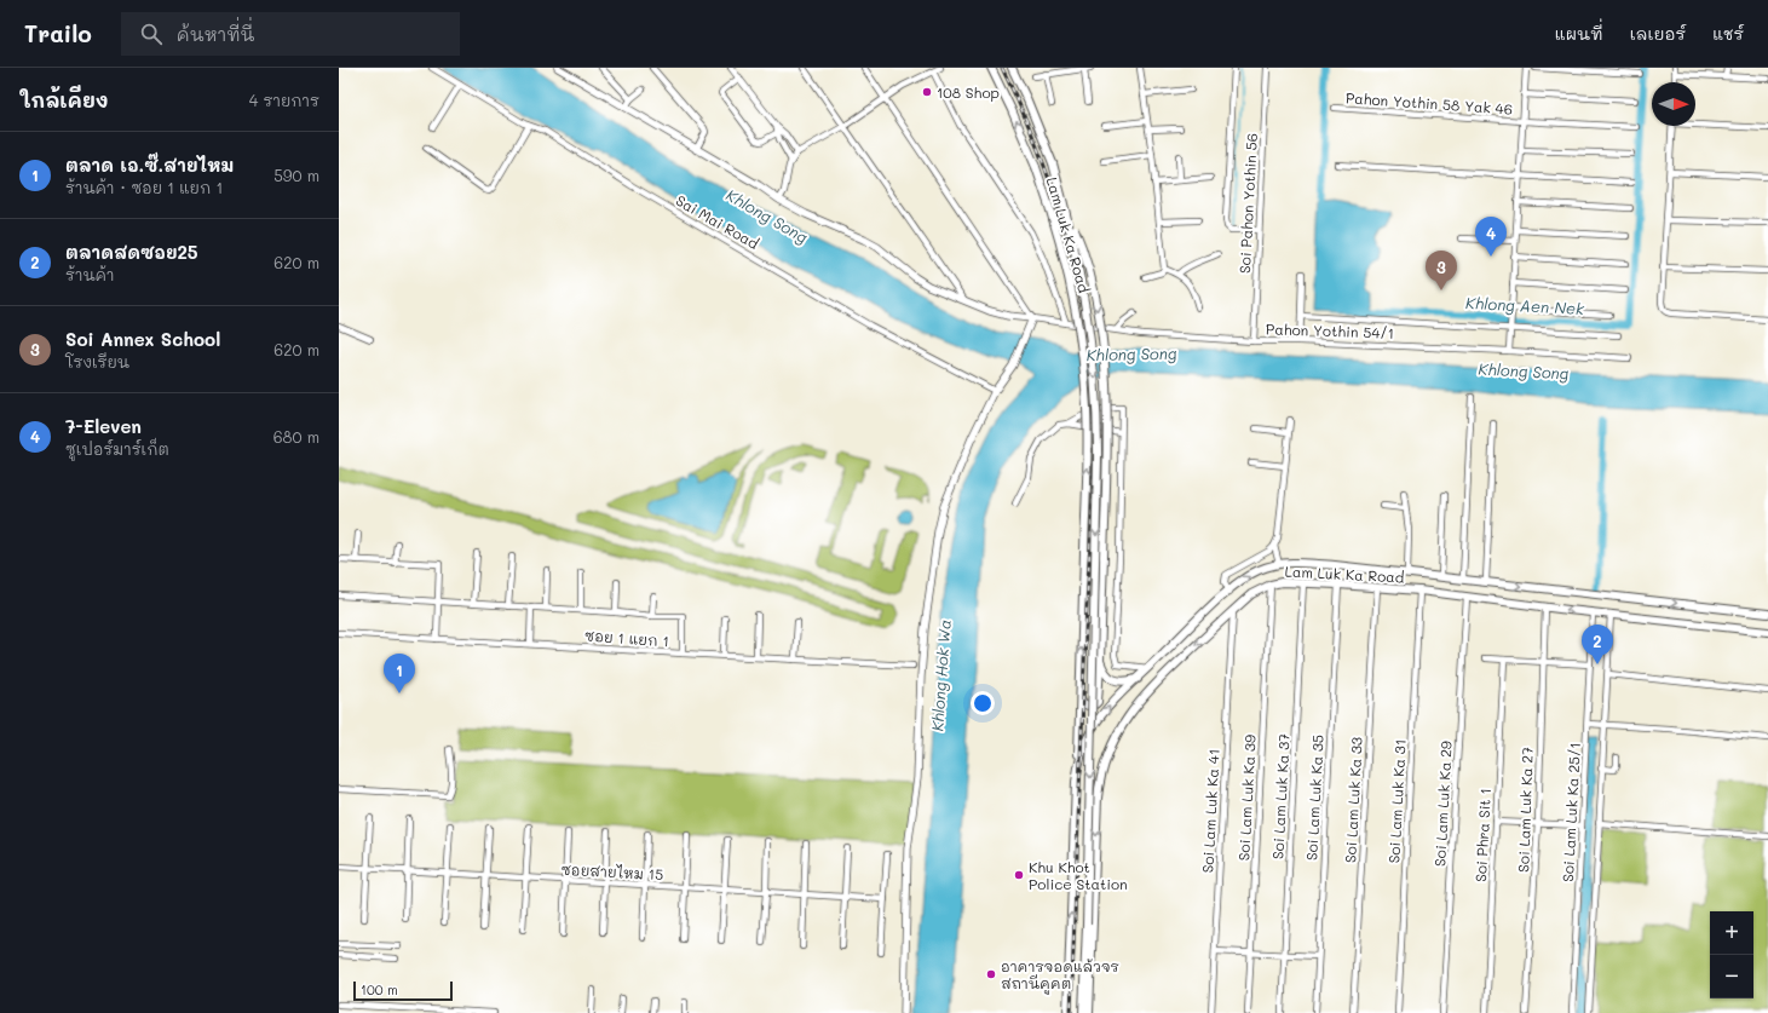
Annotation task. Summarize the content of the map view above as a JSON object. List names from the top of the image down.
{
  "streets": {
    "main road": ["Lam Luk Ka Road"],
    "street": [
      "Pahon Yothin 58 Yak 46",
      "Soi Pahon Yothin 56",
      "Sai Mai Road",
      "Pahon Yothin 54/1",
      "ซอย 1 แยก 1",
      "Soi Lam Luk Ka 37",
      "Soi Lam Luk Ka 39",
      "Soi Lam Luk Ka 35",
      "Soi Lam Luk Ka 33",
      "Soi Lam Luk Ka 31",
      "Soi Lam Luk Ka 29",
      "Soi Lam Luk Ka 27",
      "Soi Lam Luk Ka 41",
      "Soi Lam Luk Ka 25/1",
      "Soi Phra Sit 1",
      "ซอยสายไหม 15"
    ]
  },
  "crossings": [
    ["Soi Pahon Yothin 56", "Pahon Yothin 54/1"],
    ["Lam Luk Ka Road", "Soi Lam Luk Ka 37"],
    ["Lam Luk Ka Road", "Soi Lam Luk Ka 39"],
    ["Lam Luk Ka Road", "Soi Lam Luk Ka 35"],
    ["Lam Luk Ka Road", "Soi Lam Luk Ka 33"],
    ["Lam Luk Ka Road", "Soi Lam Luk Ka 31"],
    ["Lam Luk Ka Road", "Soi Lam Luk Ka 29"],
    ["Lam Luk Ka Road", "Soi Lam Luk Ka 27"],
    ["Lam Luk Ka Road", "Soi Lam Luk Ka 41"],
    ["Lam Luk Ka Road", "Soi Lam Luk Ka 25/1"]
  ],
  "water": ["Khlong Song", "Khlong Aen Nek", "Khlong Hok Wa"],
  "places": ["108 Shop", "Khu Khot Police Station", "อาคารจอดแล้วจร สถานีคูคต"],
  "scale_bar": "100 m",
  "north": "right",
  "page": {
    "header": "Trailo",
    "search": "ค้นหาที่นี่",
    "nav": ["แผนที่", "เลเยอร์", "แชร์"],
    "heading": ["ใกล้เคียง", "4 รายการ"],
    "list": [
      {
        "mark": "1",
        "name": "ตลาด เอ.ซ๊.สายไหม",
        "note": "ร้านค้า · ซอย 1 แยก 1",
        "value": "590 m"
      },
      {
        "mark": "2",
        "name": "ตลาดสดซอย25",
        "note": "ร้านค้า",
        "value": "620 m"
      },
      {
        "mark": "3",
        "name": "Soi Annex School",
        "note": "โรงเรียน",
        "value": "620 m"
      },
      {
        "mark": "4",
        "name": "7-Eleven",
        "note": "ซูเปอร์มาร์เก็ต",
        "value": "680 m"
      }
    ],
    "pins": [
      "4",
      "3",
      "2",
      "1"
    ],
    "map_buttons": ["+", "−"],
    "scale": "100 m"
  }
}
